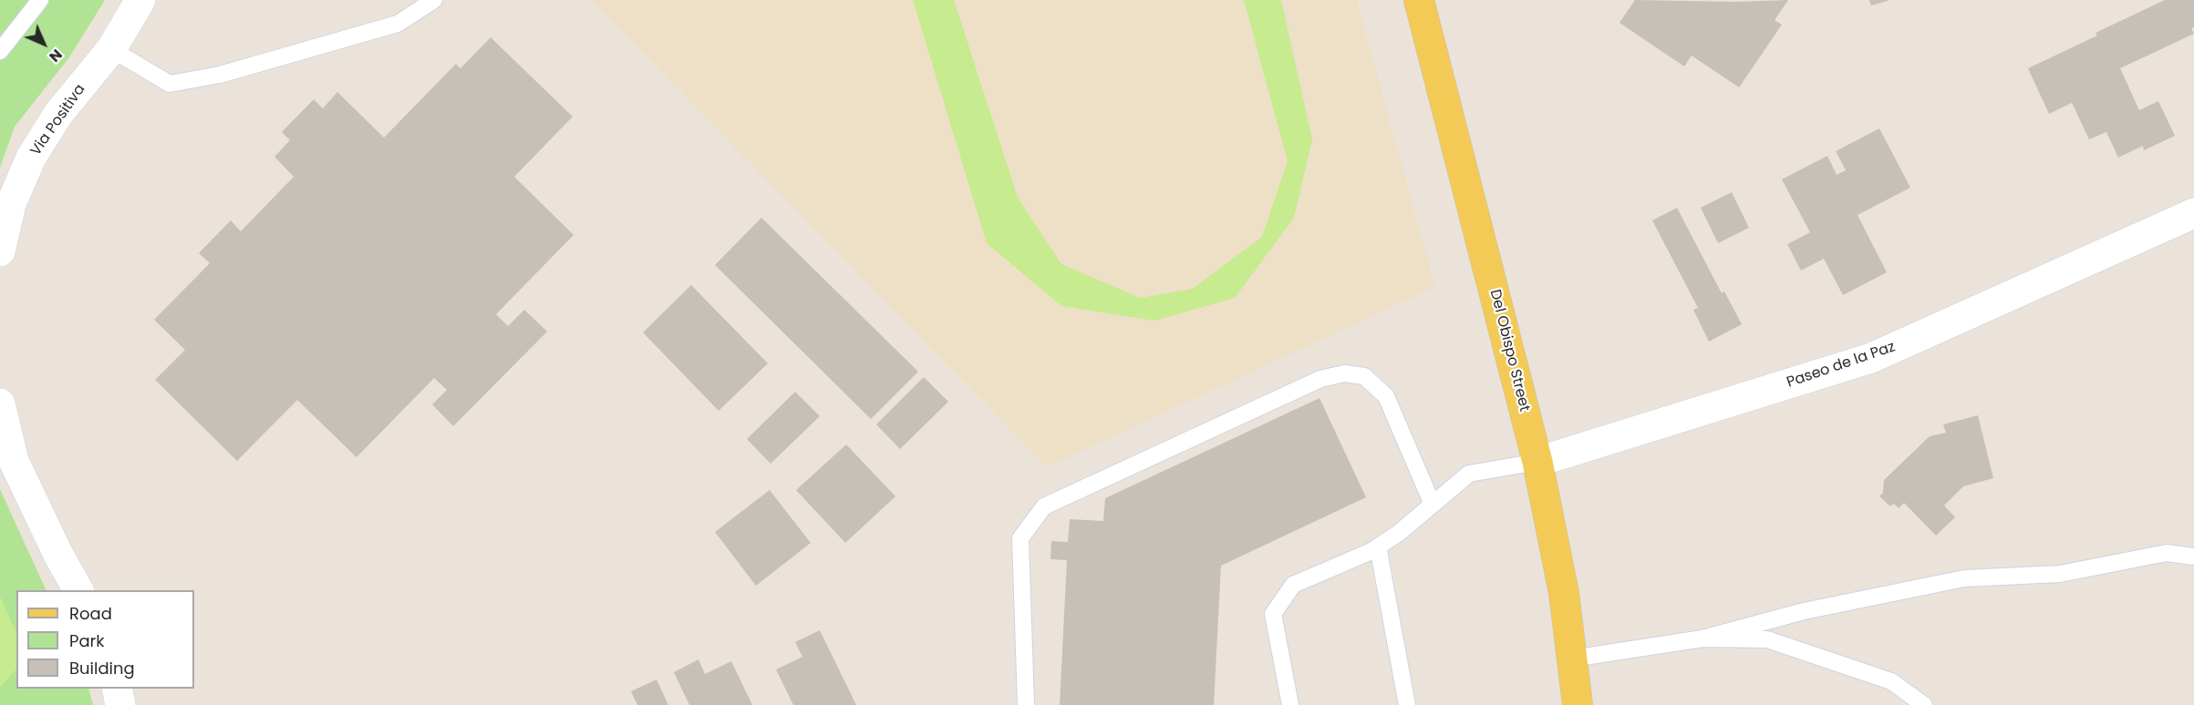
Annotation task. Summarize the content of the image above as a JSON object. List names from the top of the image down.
{
  "streets": {
    "main road": ["Del Obispo Street"],
    "street": ["Via Positiva", "Paseo de la Paz"]
  },
  "crossings": [
    ["Del Obispo Street", "Paseo de la Paz"]
  ],
  "legend": ["Road", "Park", "Building"],
  "north": "bottom right"
}
